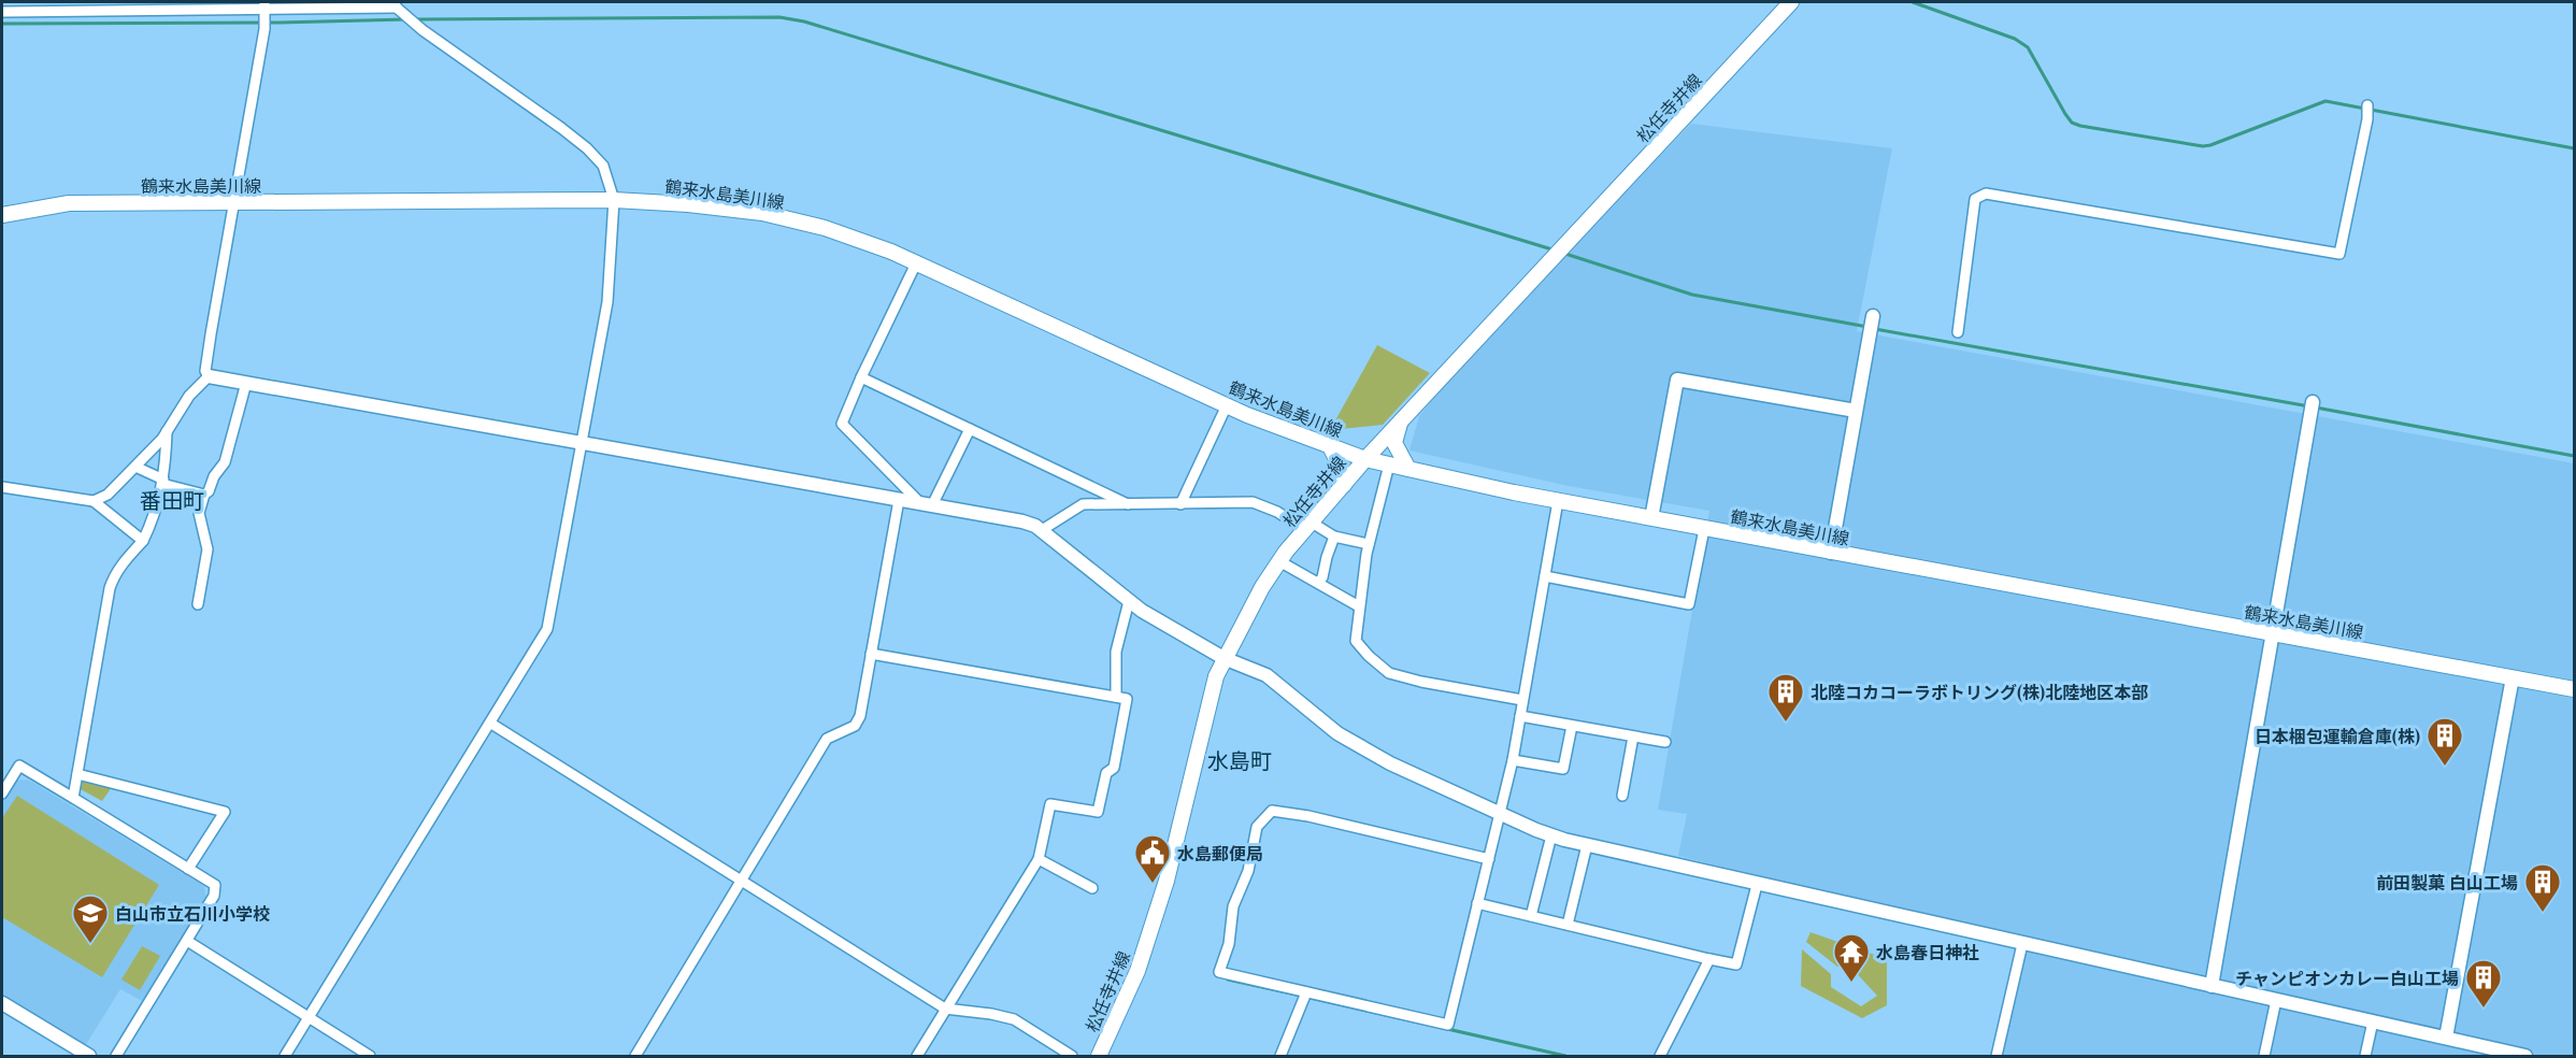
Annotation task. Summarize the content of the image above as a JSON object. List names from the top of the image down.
{
  "streets": {
    "main road": ["松任寺井線", "鶴来水島美川線"]
  },
  "crossings": [
    ["松任寺井線", "鶴来水島美川線"]
  ],
  "districts": ["番田町", "水島町"],
  "places": {
    "building": [
      "北陸コカコーラボトリング(株)北陸地区本部",
      "日本梱包運輸倉庫(株)",
      "前田製菓 白山工場",
      "チャンピオンカレー白山工場"
    ],
    "public building": ["水島郵便局"],
    "school or university": ["白山市立石川小学校"],
    "temple": ["水島春日神社"]
  }
}
